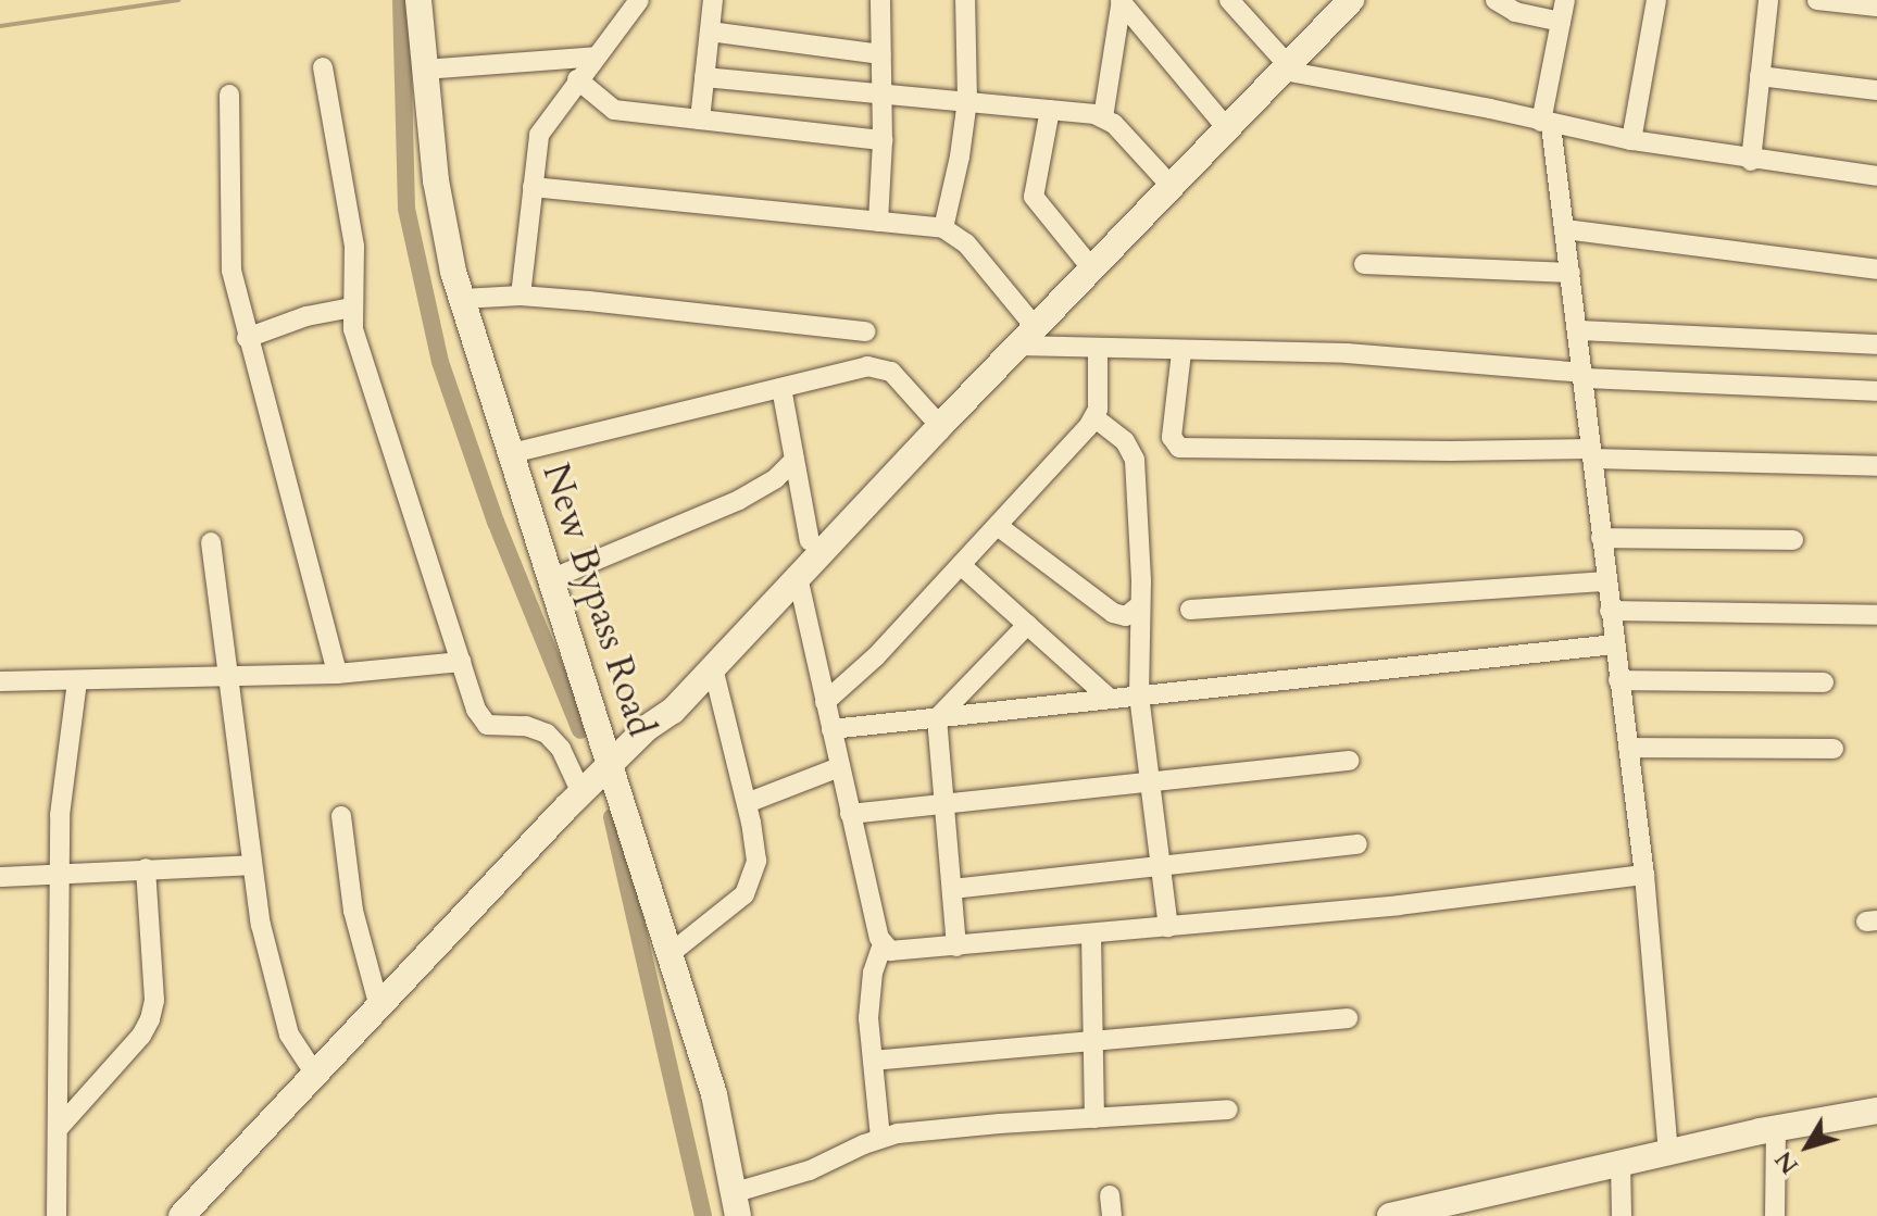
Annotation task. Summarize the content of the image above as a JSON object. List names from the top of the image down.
{
  "streets": {
    "street": ["New Bypass Road"]
  },
  "north": "bottom left"
}
